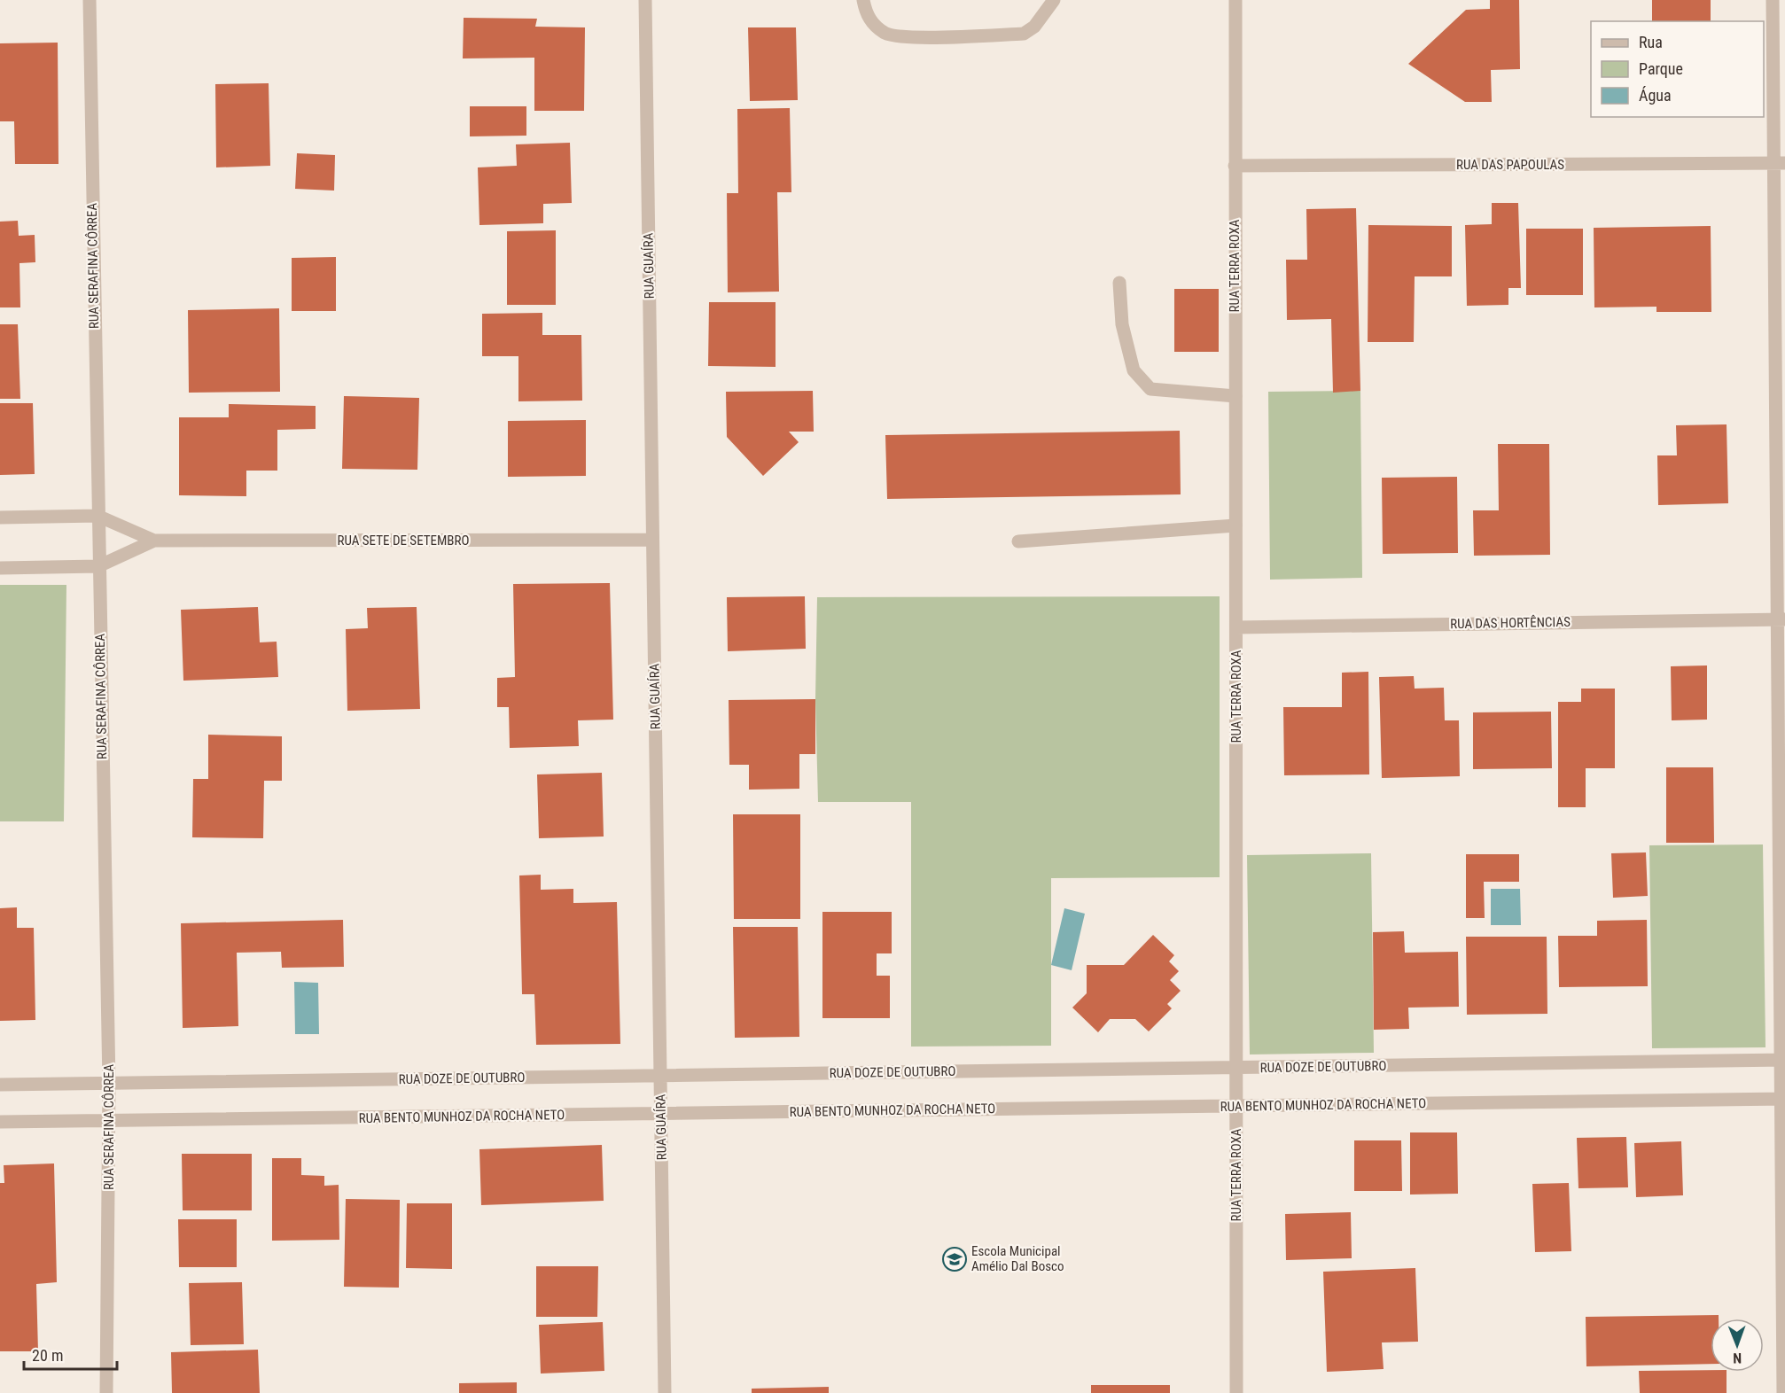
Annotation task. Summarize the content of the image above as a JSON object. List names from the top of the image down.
{
  "streets": {
    "street": [
      "RUA DAS PAPOULAS",
      "RUA SERAFINA CÔRREA",
      "RUA GUAÍRA",
      "RUA TERRA ROXA",
      "RUA SETE DE SETEMBRO",
      "RUA DAS HORTÊNCIAS",
      "RUA DOZE DE OUTUBRO",
      "RUA BENTO MUNHOZ DA ROCHA NETO"
    ]
  },
  "crossings": [
    ["RUA DAS PAPOULAS", "RUA TERRA ROXA"],
    ["RUA SERAFINA CÔRREA", "RUA SETE DE SETEMBRO"],
    ["RUA SERAFINA CÔRREA", "RUA DOZE DE OUTUBRO"],
    ["RUA SERAFINA CÔRREA", "RUA BENTO MUNHOZ DA ROCHA NETO"],
    ["RUA GUAÍRA", "RUA SETE DE SETEMBRO"],
    ["RUA GUAÍRA", "RUA DOZE DE OUTUBRO"],
    ["RUA GUAÍRA", "RUA BENTO MUNHOZ DA ROCHA NETO"],
    ["RUA TERRA ROXA", "RUA DAS HORTÊNCIAS"],
    ["RUA TERRA ROXA", "RUA DOZE DE OUTUBRO"],
    ["RUA TERRA ROXA", "RUA BENTO MUNHOZ DA ROCHA NETO"]
  ],
  "places": {
    "school or university": ["Escola Municipal Amélio Dal Bosco"]
  },
  "legend": ["Rua", "Parque", "Água"],
  "scale_bar": "20 m",
  "north": "bottom"
}
